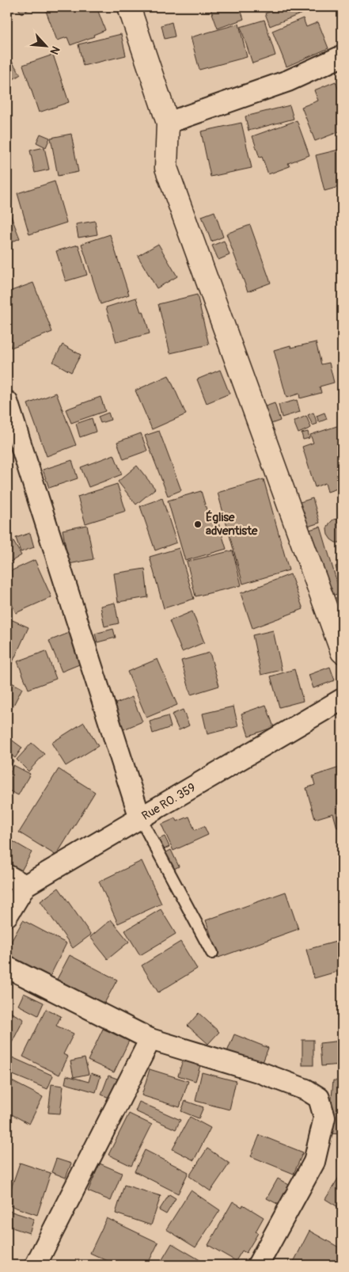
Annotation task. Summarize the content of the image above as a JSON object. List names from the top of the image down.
{
  "streets": {
    "street": ["Rue RO. 359"]
  },
  "places": ["Église adventiste"],
  "north": "bottom right"
}
